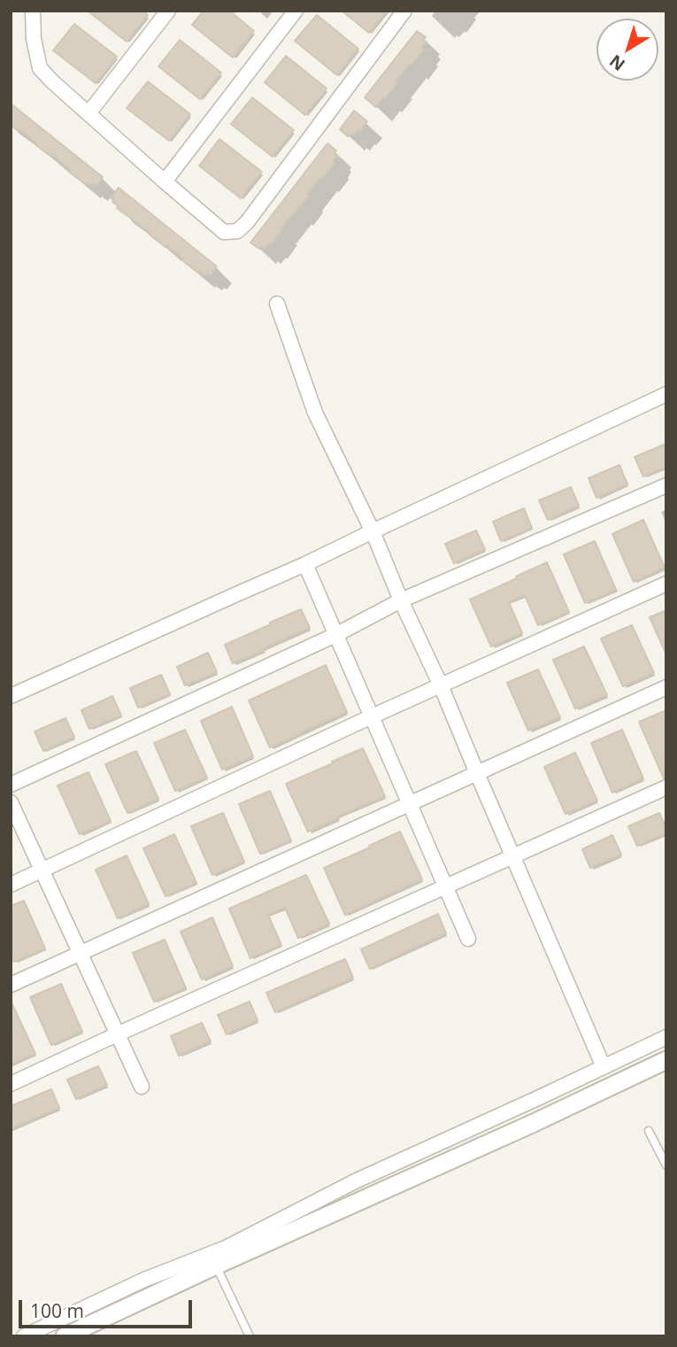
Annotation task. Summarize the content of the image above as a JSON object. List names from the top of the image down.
{
  "scale_bar": "100 m",
  "north": "bottom left"
}
